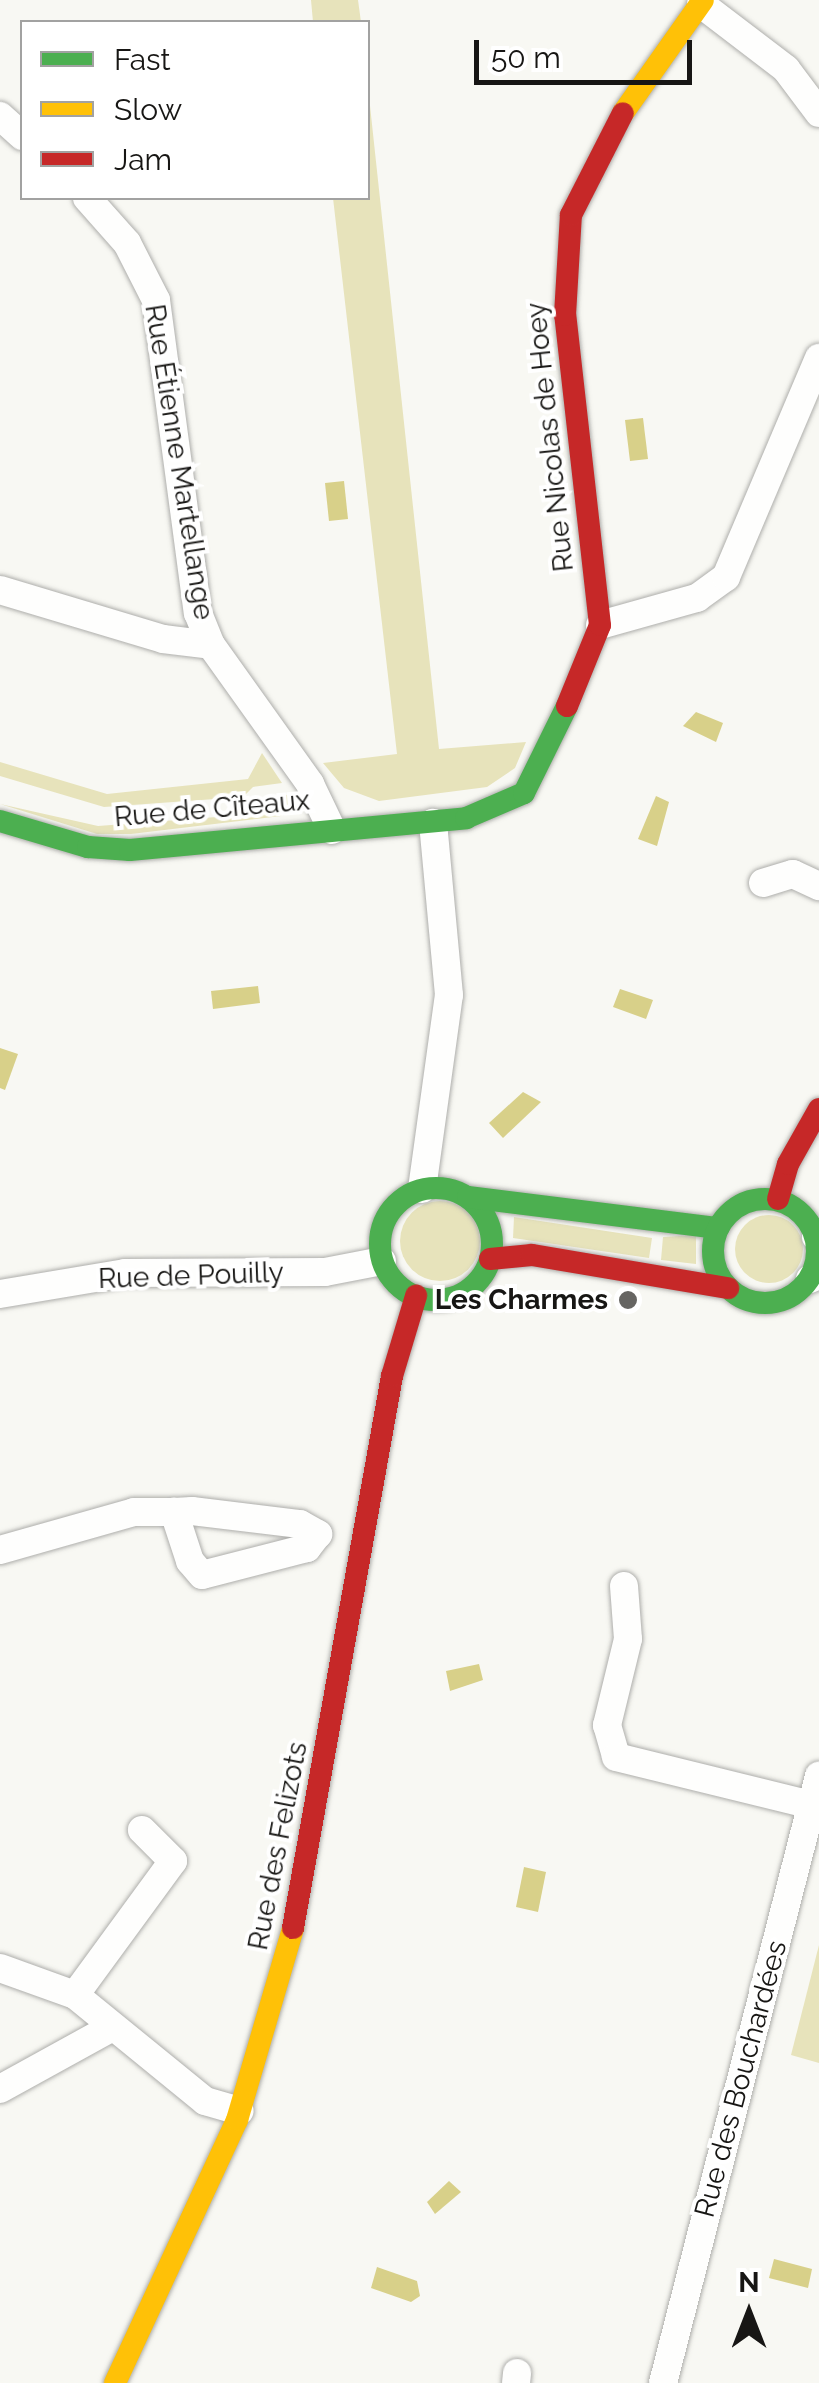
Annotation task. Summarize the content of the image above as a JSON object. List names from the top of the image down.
{
  "streets": {
    "street": [
      "Rue Nicolas de Hoey",
      "Rue Étienne Martellange",
      "Rue de Cîteaux",
      "Rue de Pouilly",
      "Rue des Felizots",
      "Rue des Bouchardées"
    ]
  },
  "crossings": [
    ["Rue Nicolas de Hoey", "Rue de Cîteaux"],
    ["Rue Étienne Martellange", "Rue de Cîteaux"],
    ["Rue de Pouilly", "Rue des Felizots"]
  ],
  "places": ["Les Charmes"],
  "legend": ["Fast", "Slow", "Jam"],
  "scale_bar": "50 m",
  "north": "top"
}
